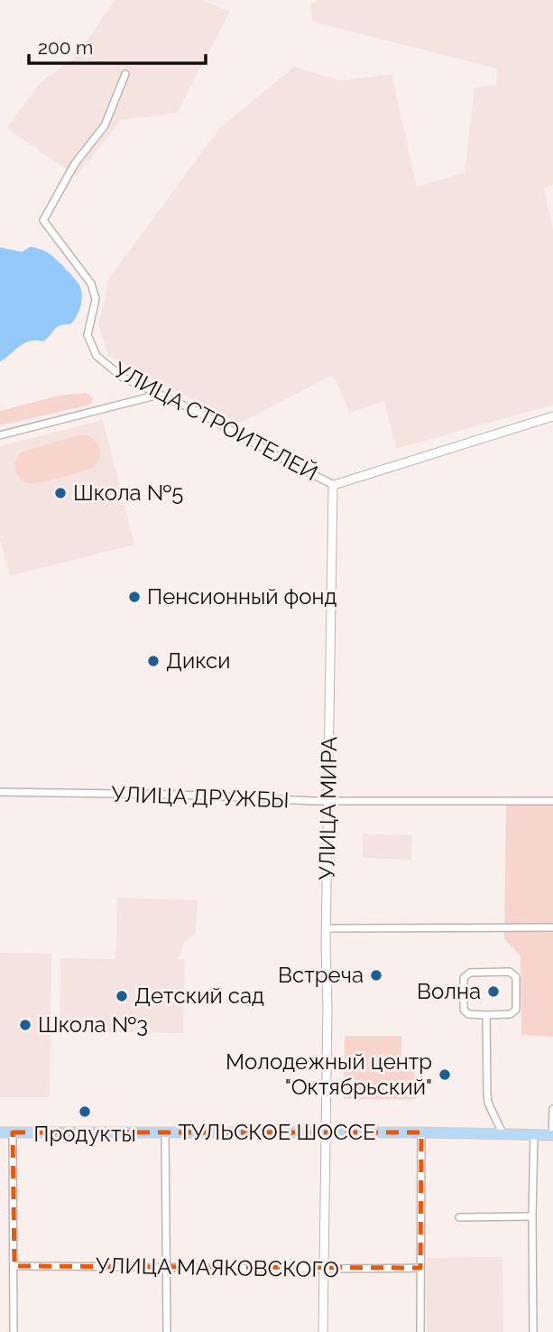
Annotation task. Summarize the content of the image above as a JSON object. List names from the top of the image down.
{
  "streets": {
    "main road": ["ТУЛЬСКОЕ ШОССЕ"],
    "street": [
      "УЛИЦА СТРОИТЕЛЕЙ",
      "УЛИЦА ДРУЖБЫ",
      "УЛИЦА МИРА",
      "УЛИЦА МАЯКОВСКОГО"
    ]
  },
  "crossings": [
    ["УЛИЦА СТРОИТЕЛЕЙ", "УЛИЦА МИРА"],
    ["УЛИЦА ДРУЖБЫ", "УЛИЦА МИРА"],
    ["УЛИЦА МИРА", "ТУЛЬСКОЕ ШОССЕ"],
    ["УЛИЦА МИРА", "УЛИЦА МАЯКОВСКОГО"]
  ],
  "places": [
    "Школа №5",
    "Пенсионный фонд",
    "Дикси",
    "Встреча",
    "Волна",
    "Детский сад",
    "Школа №3",
    "Молодежный центр \"Октябрьский\"",
    "Продукты"
  ],
  "scale_bar": "200 m"
}
